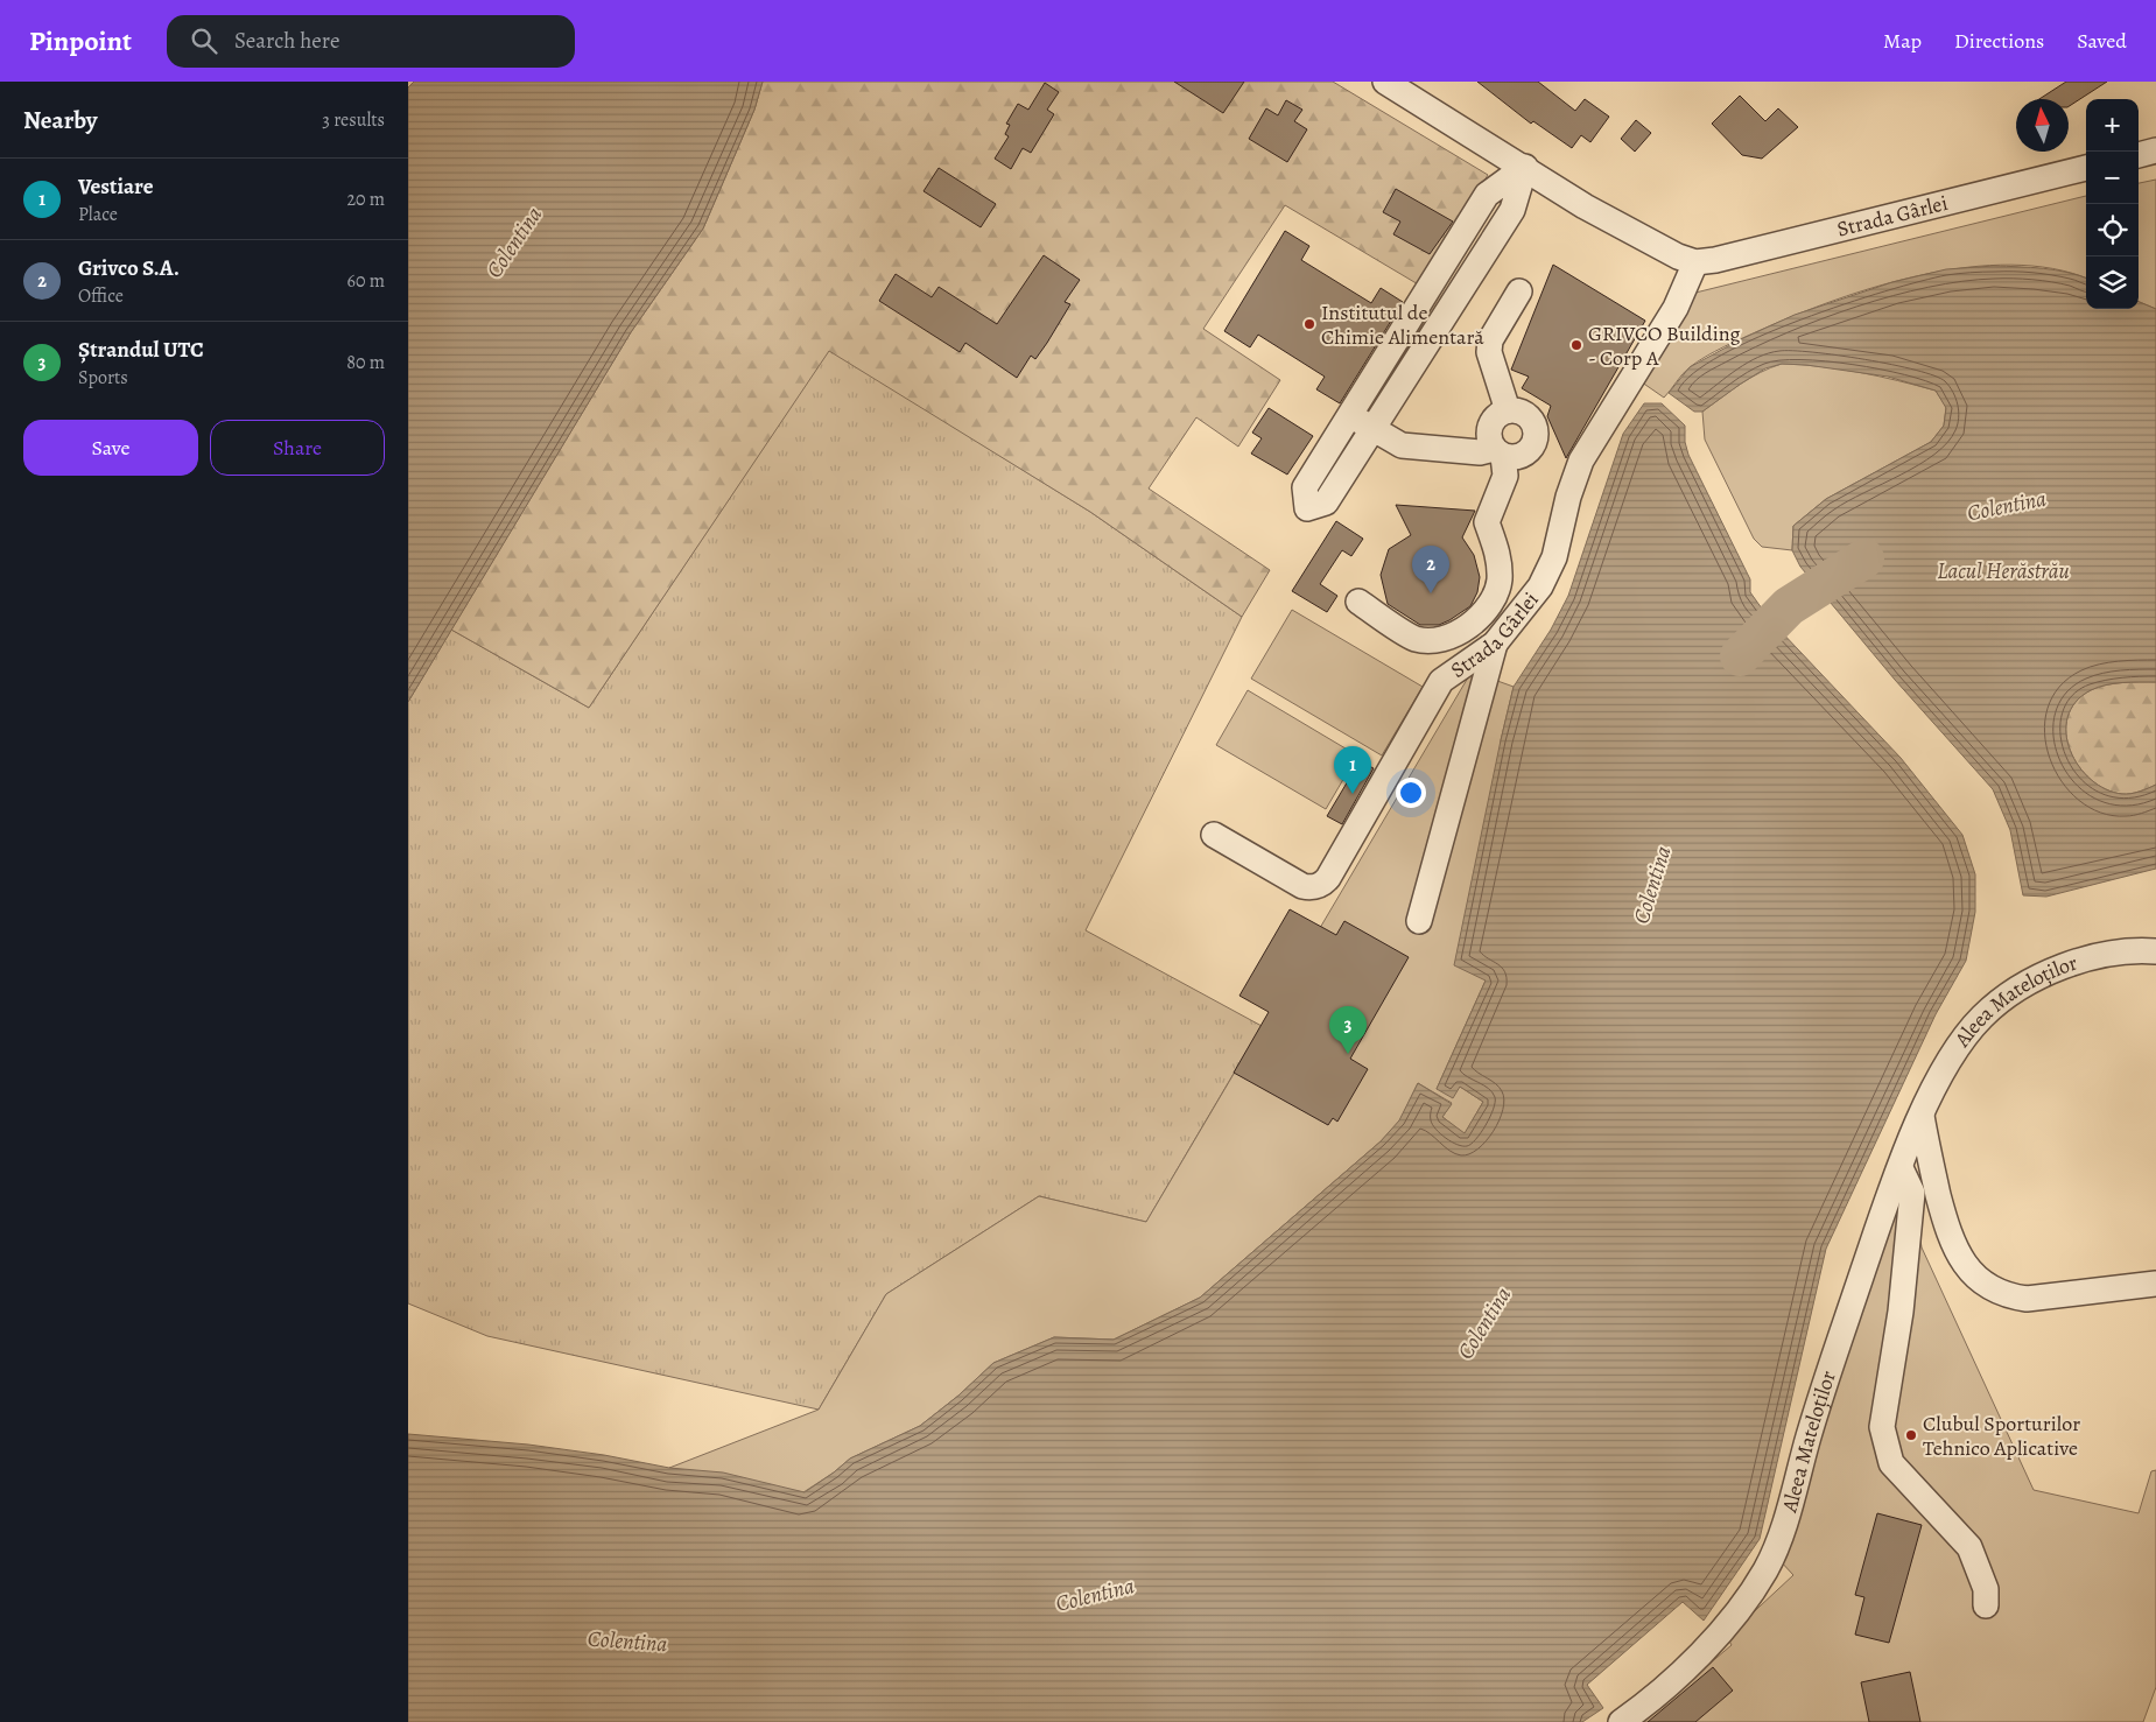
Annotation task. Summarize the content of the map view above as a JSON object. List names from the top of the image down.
{
  "streets": {
    "street": ["Strada Gârlei", "Aleea Mateloților"]
  },
  "water": ["Colentina", "Lacul Herăstrău"],
  "places": ["Institutul de Chimie Alimentară", "GRIVCO Building - Corp A", "Clubul Sporturilor Tehnico Aplicative"],
  "north": "top",
  "page": {
    "header": "Pinpoint",
    "search": "Search here",
    "nav": ["Map", "Directions", "Saved"],
    "heading": ["Nearby", "3 results"],
    "map_buttons": ["+", "−"],
    "list": [
      {
        "mark": "1",
        "name": "Vestiare",
        "note": "Place",
        "value": "20 m"
      },
      {
        "mark": "2",
        "name": "Grivco S.A.",
        "note": "Office",
        "value": "60 m"
      },
      {
        "mark": "3",
        "name": "Ștrandul UTC",
        "note": "Sports",
        "value": "80 m"
      }
    ],
    "buttons": ["Save", "Share"],
    "pins": ["2", "1", "3"]
  }
}
